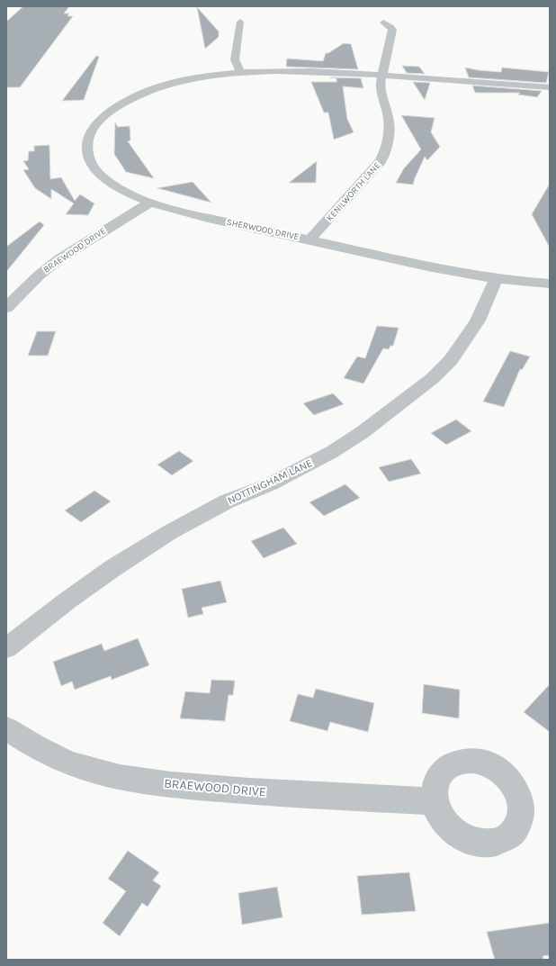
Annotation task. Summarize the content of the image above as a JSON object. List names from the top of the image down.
{
  "streets": {
    "street": [
      "KENILWORTH LANE",
      "SHERWOOD DRIVE",
      "BRAEWOOD DRIVE",
      "NOTTINGHAM LANE"
    ]
  },
  "crossings": [
    ["KENILWORTH LANE", "SHERWOOD DRIVE"],
    ["SHERWOOD DRIVE", "BRAEWOOD DRIVE"],
    ["SHERWOOD DRIVE", "NOTTINGHAM LANE"]
  ]
}
